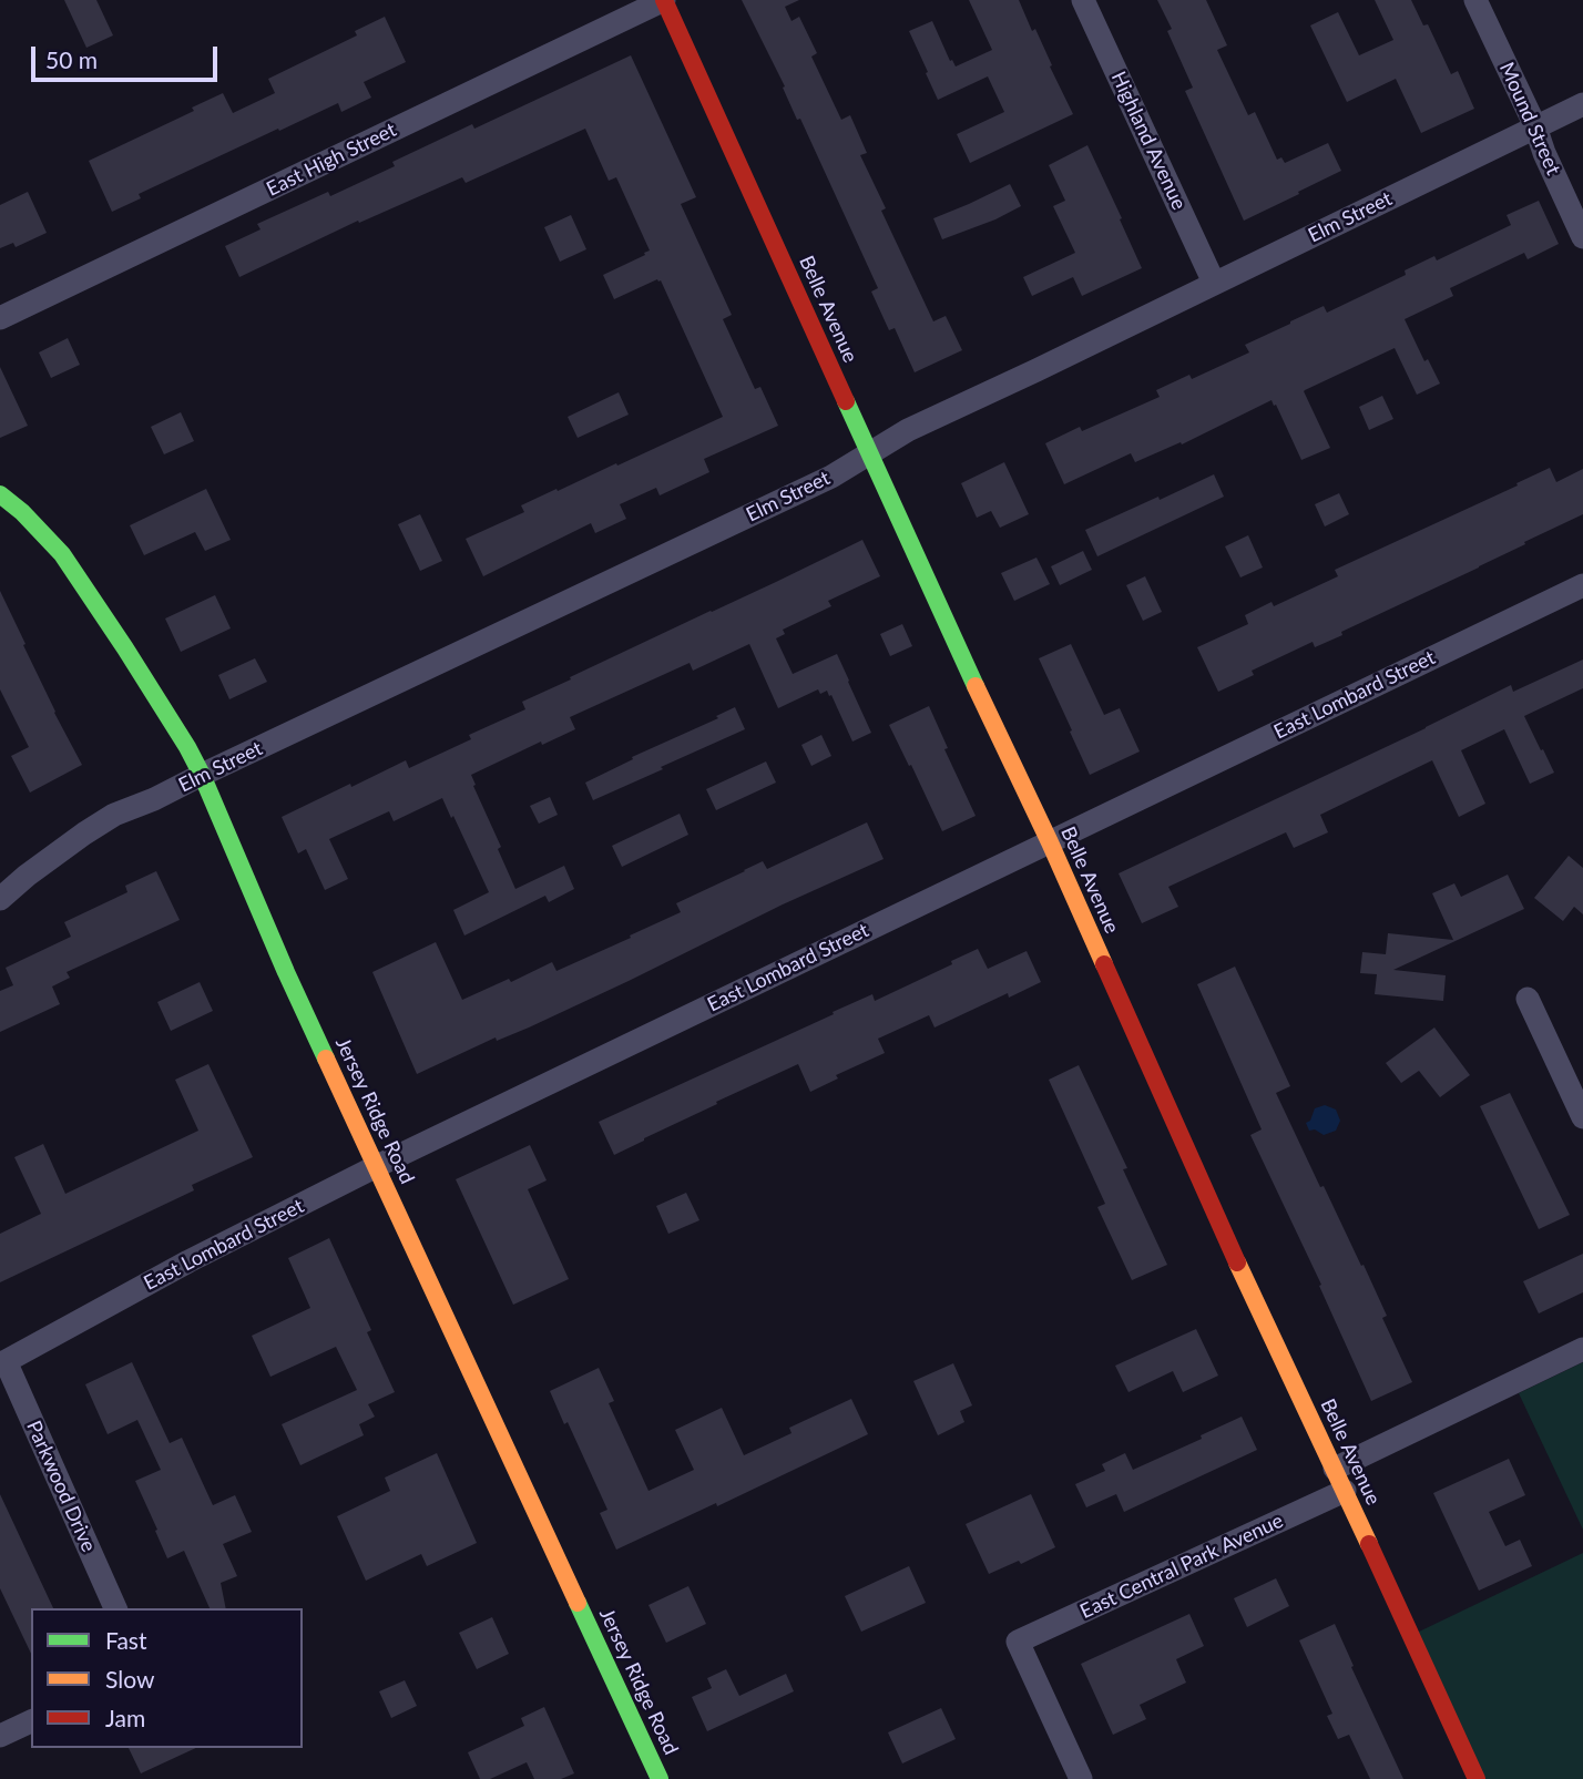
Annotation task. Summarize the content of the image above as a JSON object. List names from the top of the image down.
{
  "streets": {
    "street": [
      "Mound Street",
      "Highland Avenue",
      "East High Street",
      "Elm Street",
      "Belle Avenue",
      "East Lombard Street",
      "Jersey Ridge Road",
      "Parkwood Drive",
      "East Central Park Avenue"
    ]
  },
  "crossings": [
    ["Mound Street", "Elm Street"],
    ["Highland Avenue", "Elm Street"],
    ["East High Street", "Belle Avenue"],
    ["Elm Street", "Belle Avenue"],
    ["Elm Street", "Jersey Ridge Road"],
    ["Belle Avenue", "East Lombard Street"],
    ["Belle Avenue", "East Central Park Avenue"],
    ["East Lombard Street", "Jersey Ridge Road"],
    ["East Lombard Street", "Parkwood Drive"]
  ],
  "legend": ["Fast", "Slow", "Jam"],
  "scale_bar": "50 m"
}
